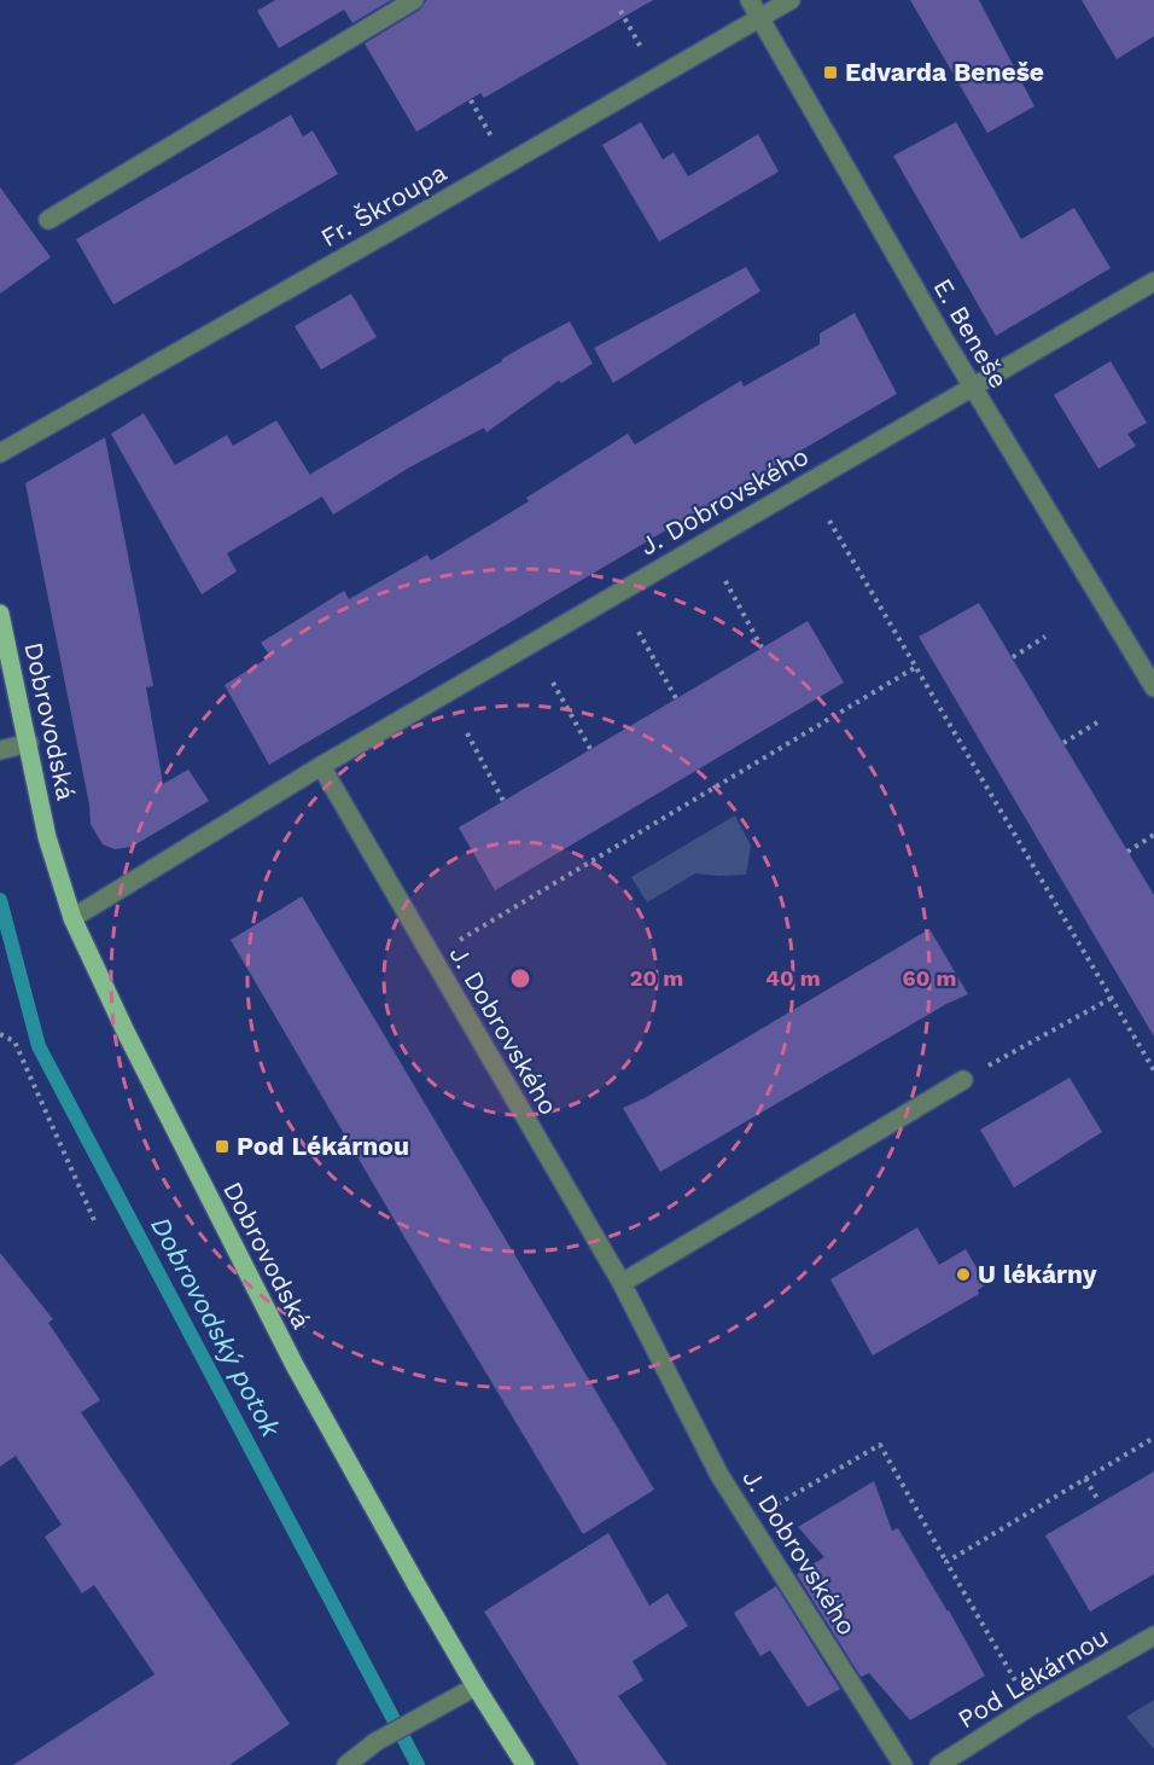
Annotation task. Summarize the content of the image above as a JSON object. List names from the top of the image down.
{
  "streets": {
    "main road": ["Dobrovodská"],
    "street": [
      "Fr. Škroupa",
      "E. Beneše",
      "J. Dobrovského",
      "Pod Lékárnou"
    ]
  },
  "crossings": [
    ["Fr. Škroupa", "E. Beneše"],
    ["E. Beneše", "J. Dobrovského"],
    ["J. Dobrovského", "Dobrovodská"]
  ],
  "water": ["Dobrovodský potok"],
  "places": {
    "transit": ["Edvarda Beneše", "Pod Lékárnou"],
    "other": ["U lékárny"]
  },
  "rings": ["20 m", "40 m", "60 m"]
}
